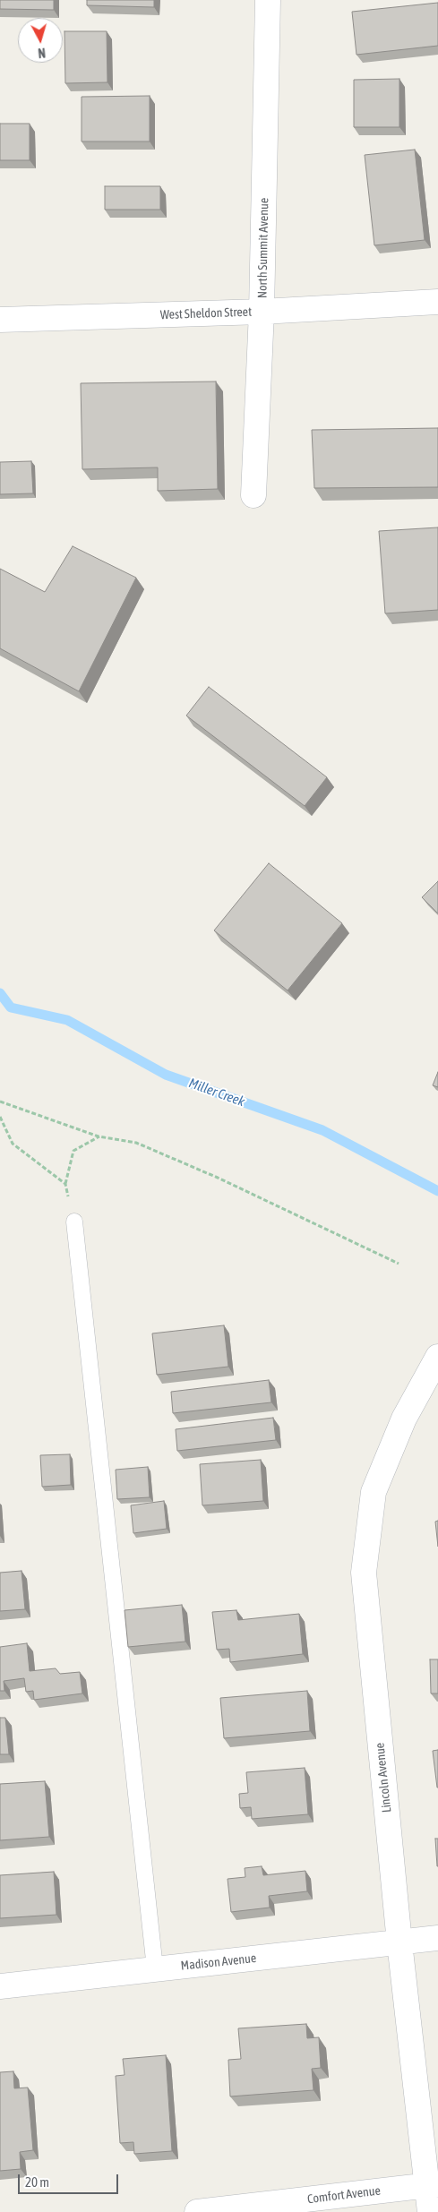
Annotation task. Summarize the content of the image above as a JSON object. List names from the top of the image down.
{
  "streets": {
    "street": [
      "North Summit Avenue",
      "West Sheldon Street",
      "Lincoln Avenue",
      "Madison Avenue",
      "Comfort Avenue"
    ]
  },
  "crossings": [
    ["North Summit Avenue", "West Sheldon Street"],
    ["Lincoln Avenue", "Madison Avenue"],
    ["Lincoln Avenue", "Comfort Avenue"]
  ],
  "water": ["Miller Creek"],
  "scale_bar": "20 m",
  "north": "bottom"
}
